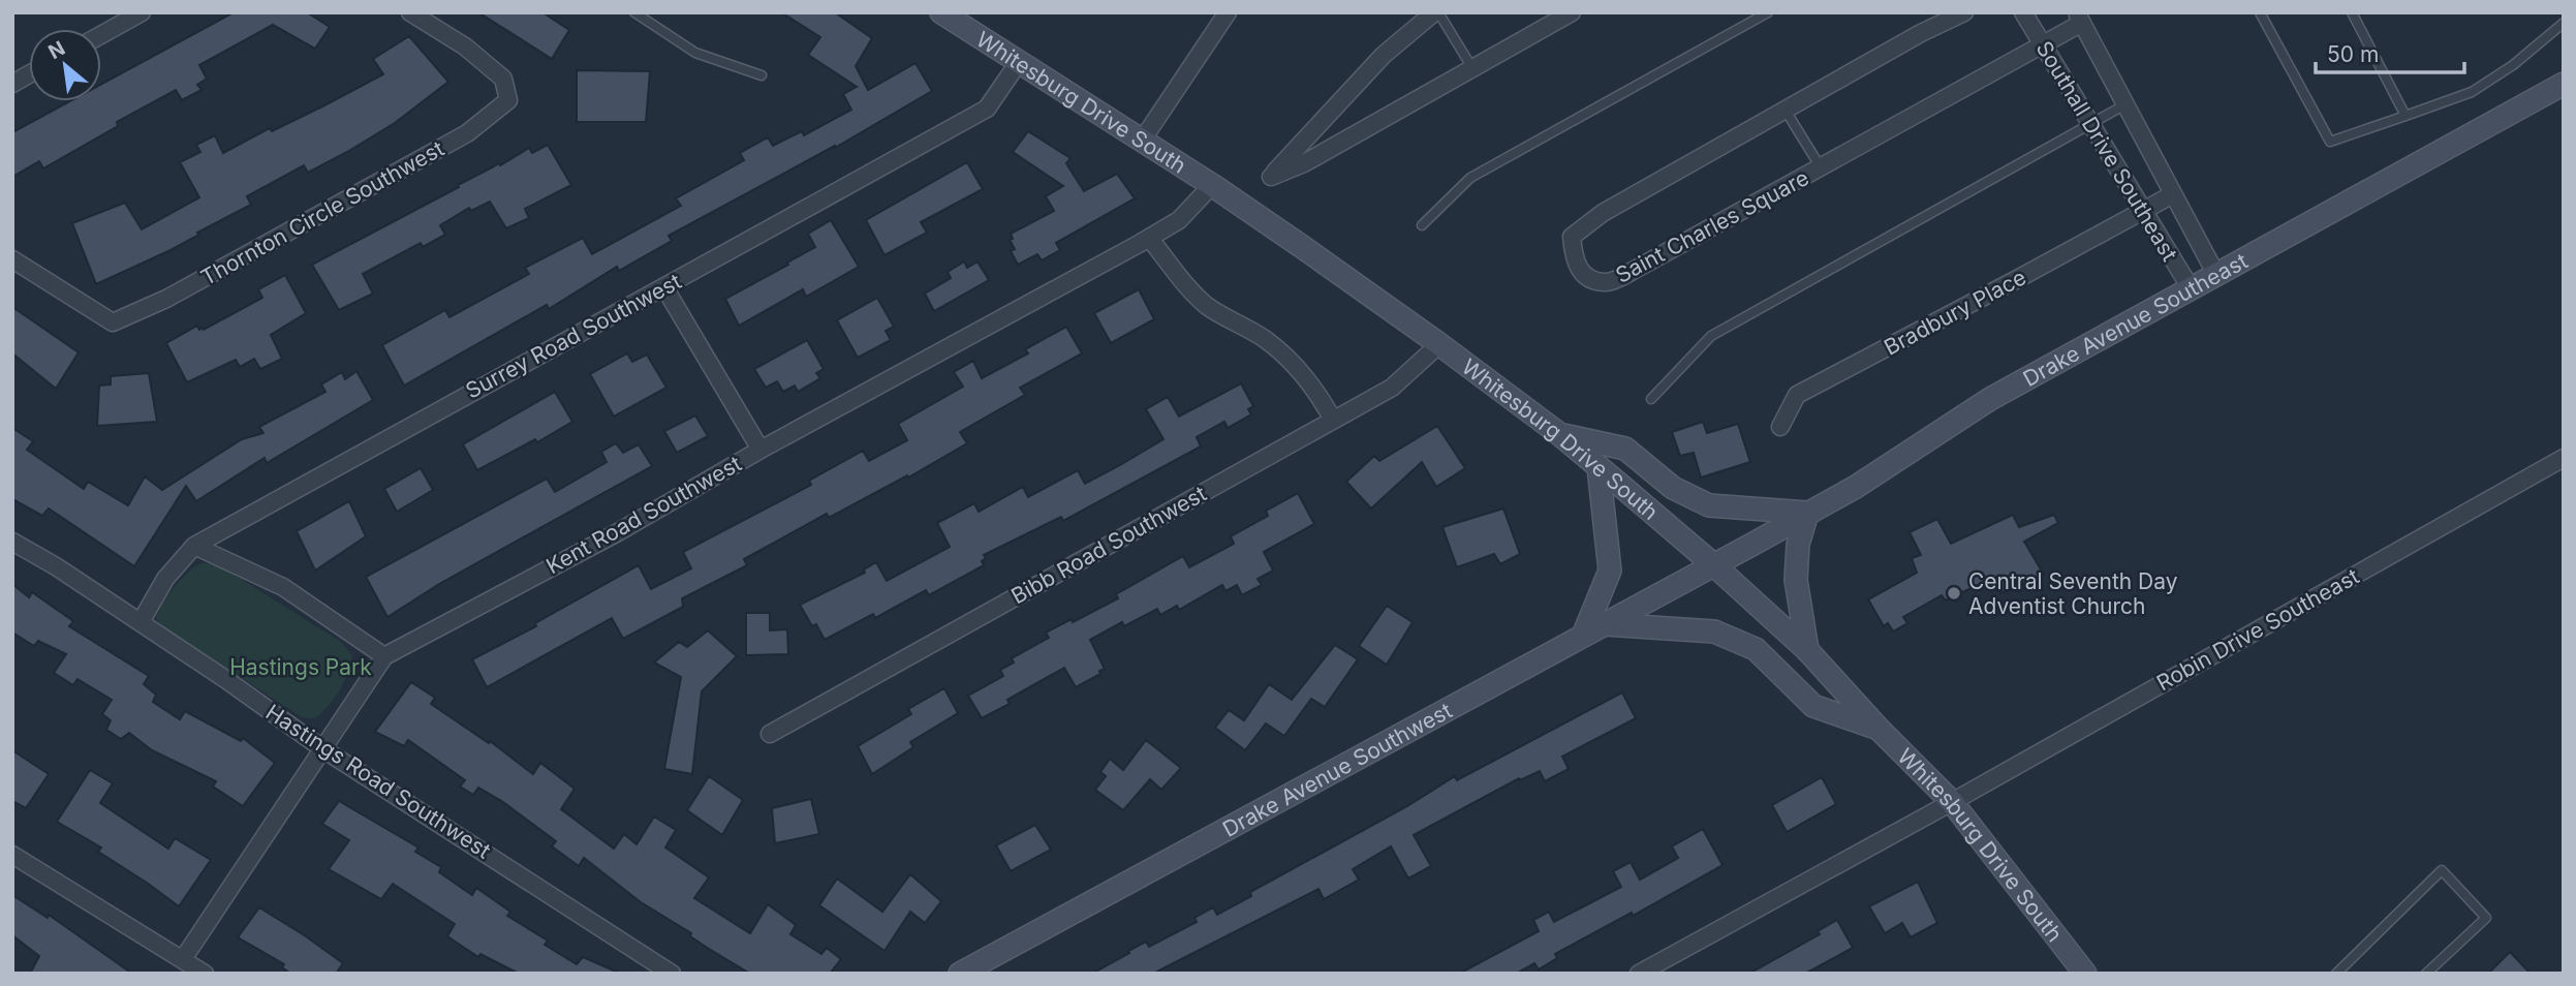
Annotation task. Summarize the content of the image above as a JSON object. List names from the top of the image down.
{
  "streets": {
    "main road": ["Whitesburg Drive South", "Drake Avenue Southeast", "Drake Avenue Southwest"],
    "street": [
      "Southall Drive Southeast",
      "Thornton Circle Southwest",
      "Saint Charles Square",
      "Bradbury Place",
      "Surrey Road Southwest",
      "Kent Road Southwest",
      "Bibb Road Southwest",
      "Robin Drive Southeast",
      "Hastings Road Southwest"
    ]
  },
  "crossings": [
    ["Whitesburg Drive South", "Drake Avenue Southeast"],
    ["Whitesburg Drive South", "Surrey Road Southwest"],
    ["Whitesburg Drive South", "Kent Road Southwest"],
    ["Whitesburg Drive South", "Bibb Road Southwest"],
    ["Whitesburg Drive South", "Robin Drive Southeast"],
    ["Whitesburg Drive South", "Drake Avenue Southwest"],
    ["Southall Drive Southeast", "Saint Charles Square"],
    ["Southall Drive Southeast", "Bradbury Place"],
    ["Southall Drive Southeast", "Drake Avenue Southeast"],
    ["Drake Avenue Southeast", "Drake Avenue Southwest"],
    ["Surrey Road Southwest", "Hastings Road Southwest"],
    ["Kent Road Southwest", "Hastings Road Southwest"]
  ],
  "parks": ["Hastings Park"],
  "places": ["Central Seventh Day Adventist Church"],
  "scale_bar": "50 m",
  "north": "top left"
}
